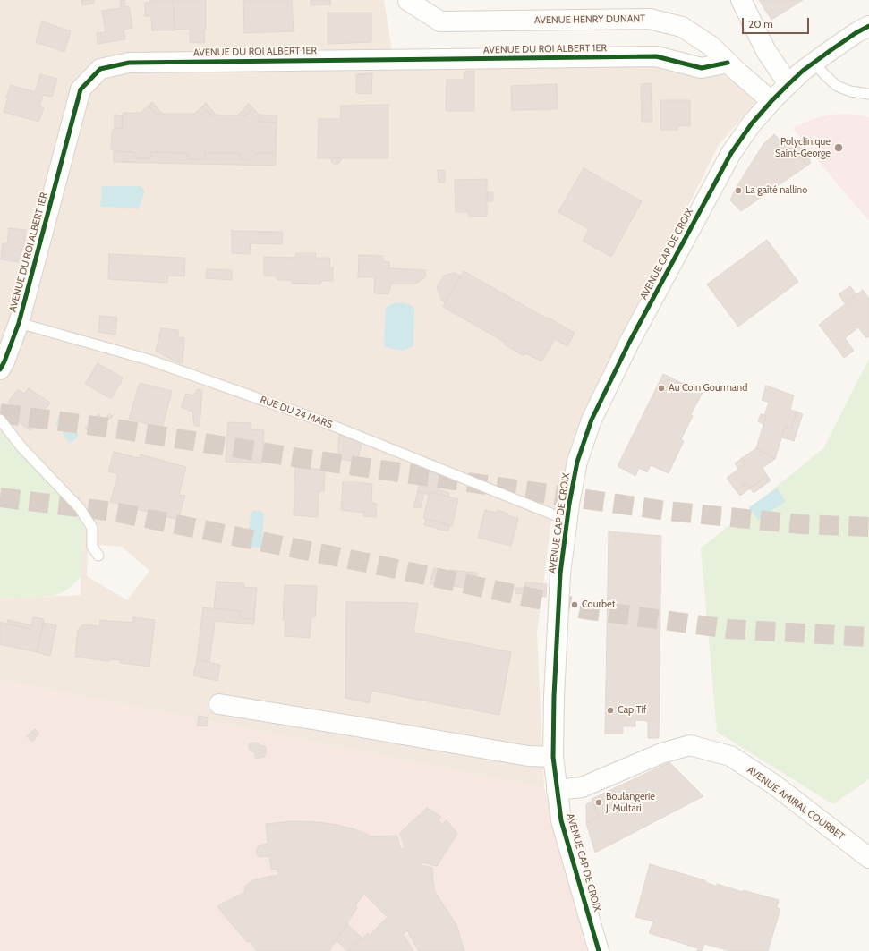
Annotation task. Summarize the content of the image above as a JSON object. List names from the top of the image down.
{
  "streets": {
    "street": [
      "AVENUE HENRY DUNANT",
      "AVENUE DU ROI ALBERT 1ER",
      "AVENUE CAP DE CROIX",
      "AVENUE AMIRAL COURBET"
    ],
    "lane": ["RUE DU 24 MARS"]
  },
  "crossings": [
    ["AVENUE HENRY DUNANT", "AVENUE DU ROI ALBERT 1ER"],
    ["AVENUE HENRY DUNANT", "AVENUE CAP DE CROIX"],
    ["AVENUE DU ROI ALBERT 1ER", "RUE DU 24 MARS"],
    ["AVENUE CAP DE CROIX", "RUE DU 24 MARS"],
    ["AVENUE CAP DE CROIX", "AVENUE AMIRAL COURBET"]
  ],
  "places": [
    "Polyclinique Saint-George",
    "La gaîté nallino",
    "Au Coin Gourmand",
    "Courbet",
    "Cap Tif",
    "Boulangerie J. Multari"
  ],
  "scale_bar": "20 m"
}
